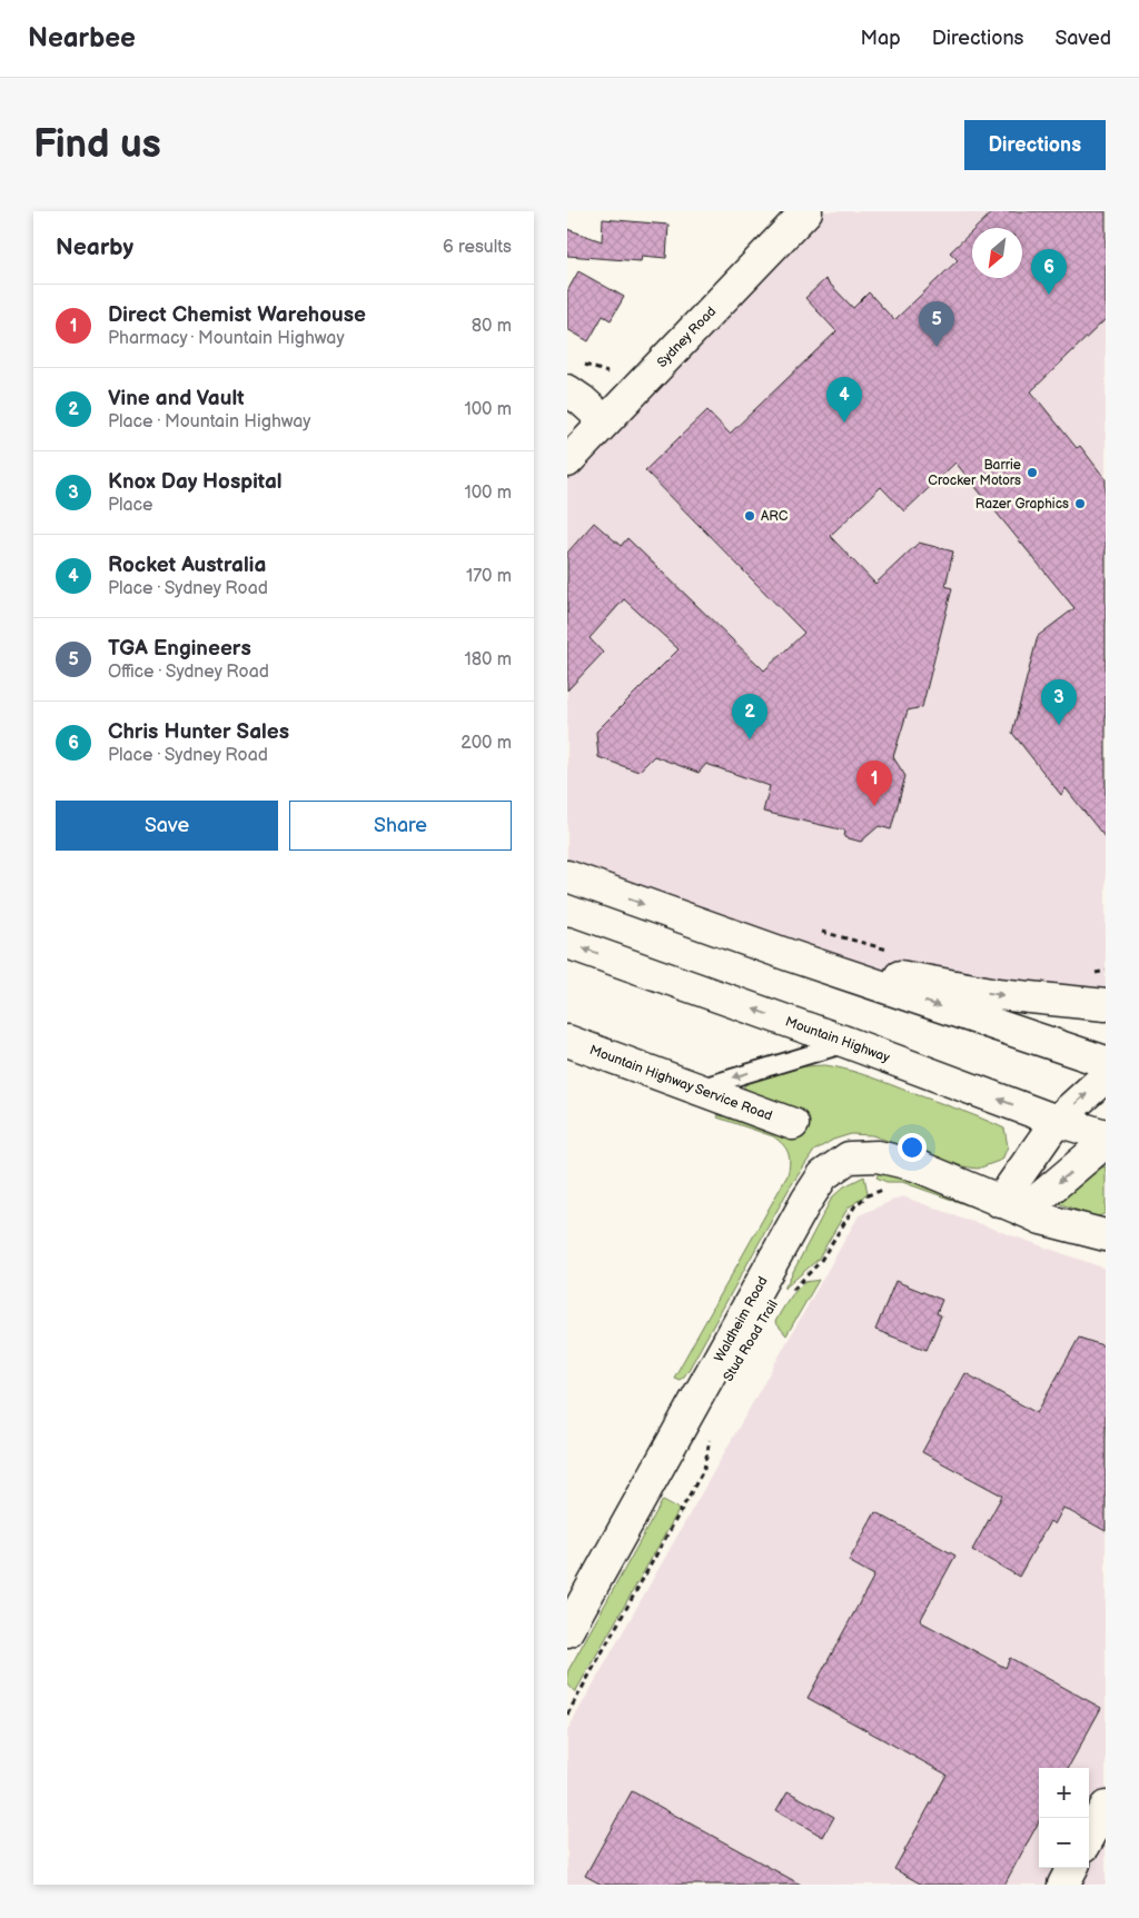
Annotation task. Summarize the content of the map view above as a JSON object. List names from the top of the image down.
{
  "streets": {
    "street": [
      "Sydney Road",
      "Mountain Highway",
      "Mountain Highway Service Road",
      "Waldheim Road"
    ],
    "path": ["Stud Road Trail"]
  },
  "places": ["Barrie Crocker Motors", "Razer Graphics", "ARC"],
  "north": "bottom left",
  "page": {
    "header": "Nearbee",
    "nav": ["Map", "Directions", "Saved"],
    "buttons": [
      "Directions",
      ["Save", "Share"]
    ],
    "title": "Find us",
    "heading": ["Nearby", "6 results"],
    "pins": [
      "6",
      "5",
      "4",
      "3",
      "2",
      "1"
    ],
    "list": [
      {
        "mark": "1",
        "name": "Direct Chemist Warehouse",
        "note": "Pharmacy · Mountain Highway",
        "value": "80 m"
      },
      {
        "mark": "2",
        "name": "Vine and Vault",
        "note": "Place · Mountain Highway",
        "value": "100 m"
      },
      {
        "mark": "3",
        "name": "Knox Day Hospital",
        "note": "Place",
        "value": "100 m"
      },
      {
        "mark": "4",
        "name": "Rocket Australia",
        "note": "Place · Sydney Road",
        "value": "170 m"
      },
      {
        "mark": "5",
        "name": "TGA Engineers",
        "note": "Office · Sydney Road",
        "value": "180 m"
      },
      {
        "mark": "6",
        "name": "Chris Hunter Sales",
        "note": "Place · Sydney Road",
        "value": "200 m"
      }
    ],
    "map_buttons": ["+", "−"]
  }
}
